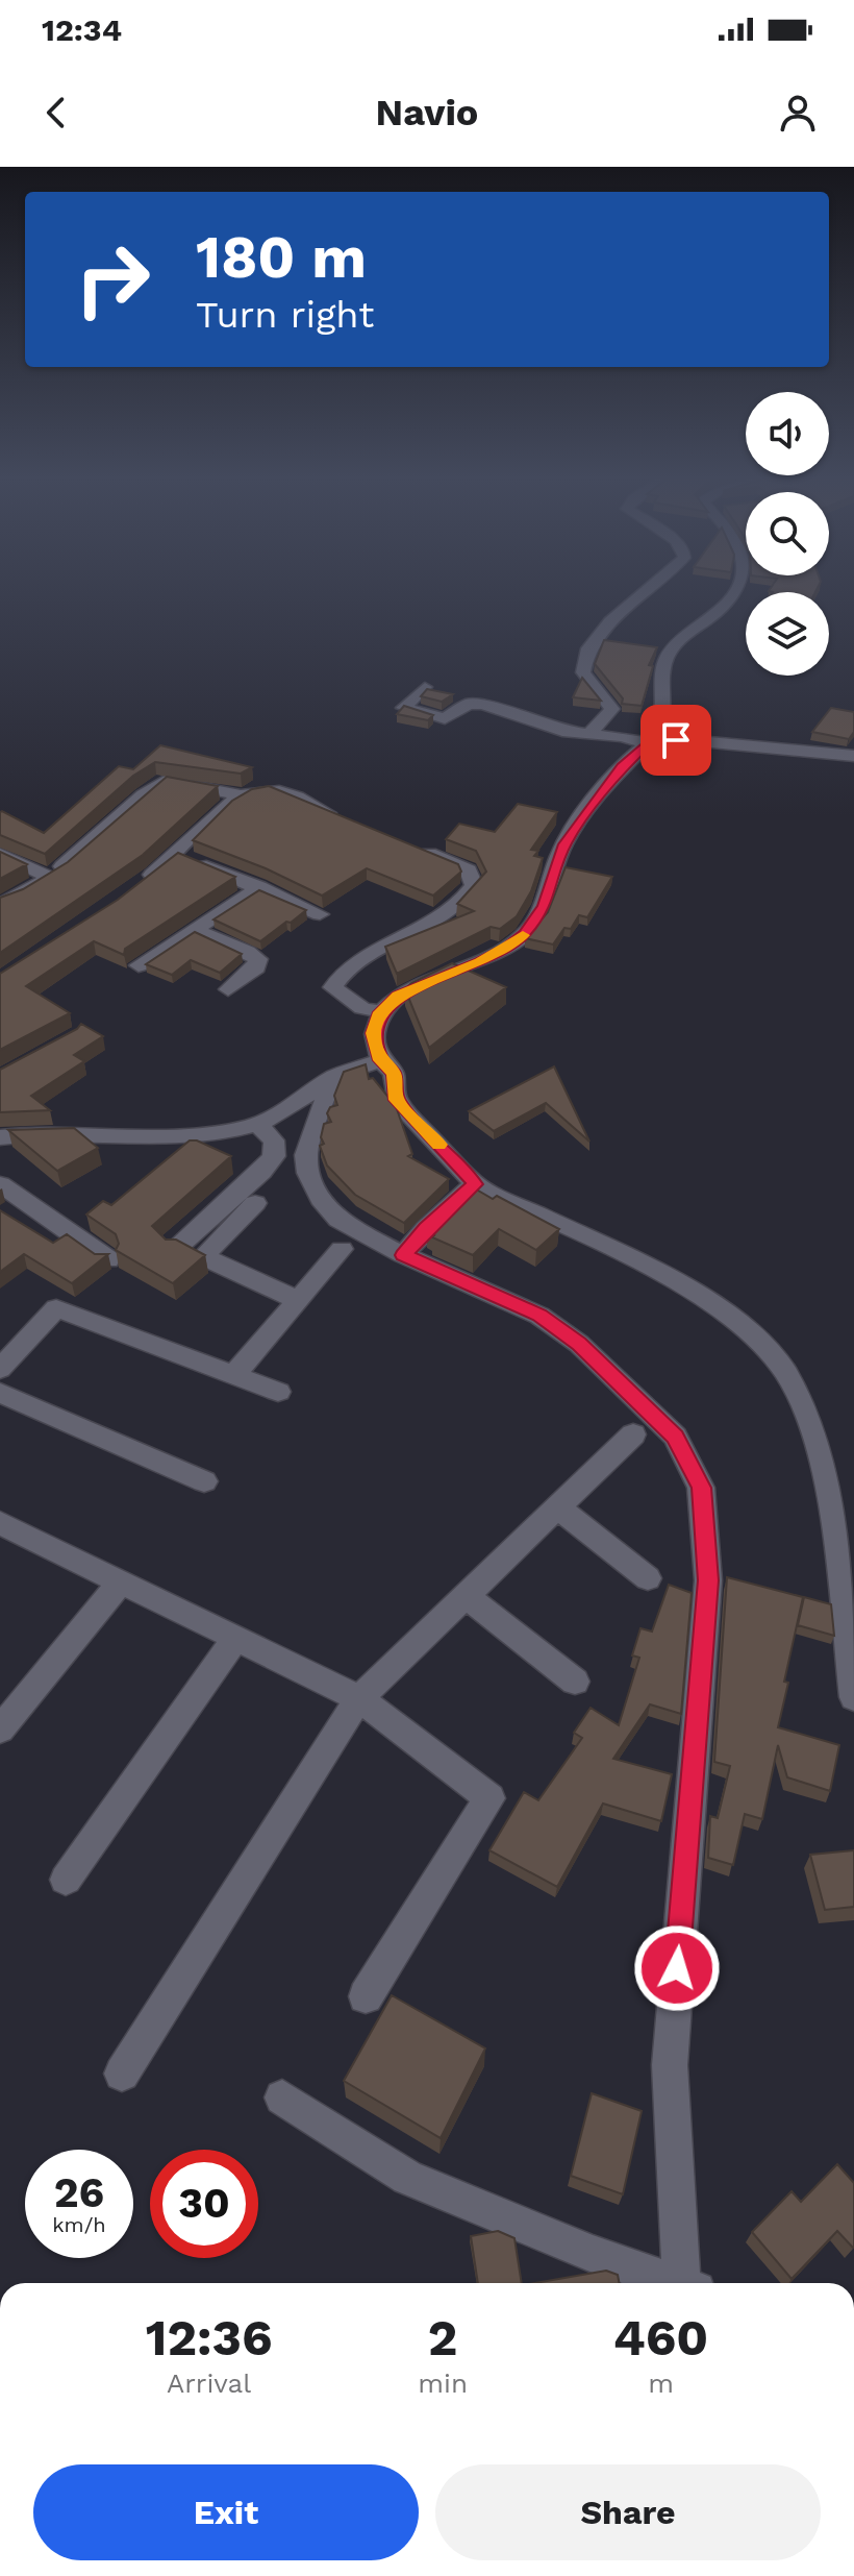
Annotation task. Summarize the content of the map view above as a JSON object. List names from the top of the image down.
{
  "page": {
    "status": "12:34",
    "header": "Navio",
    "turn": ["180 m", "Turn right"],
    "speed": "26 km/h",
    "limit": "30",
    "eta": [
      "12:36",
      "Arrival",
      "2",
      "min",
      "460",
      "m"
    ],
    "buttons": ["Exit", "Share"]
  }
}
